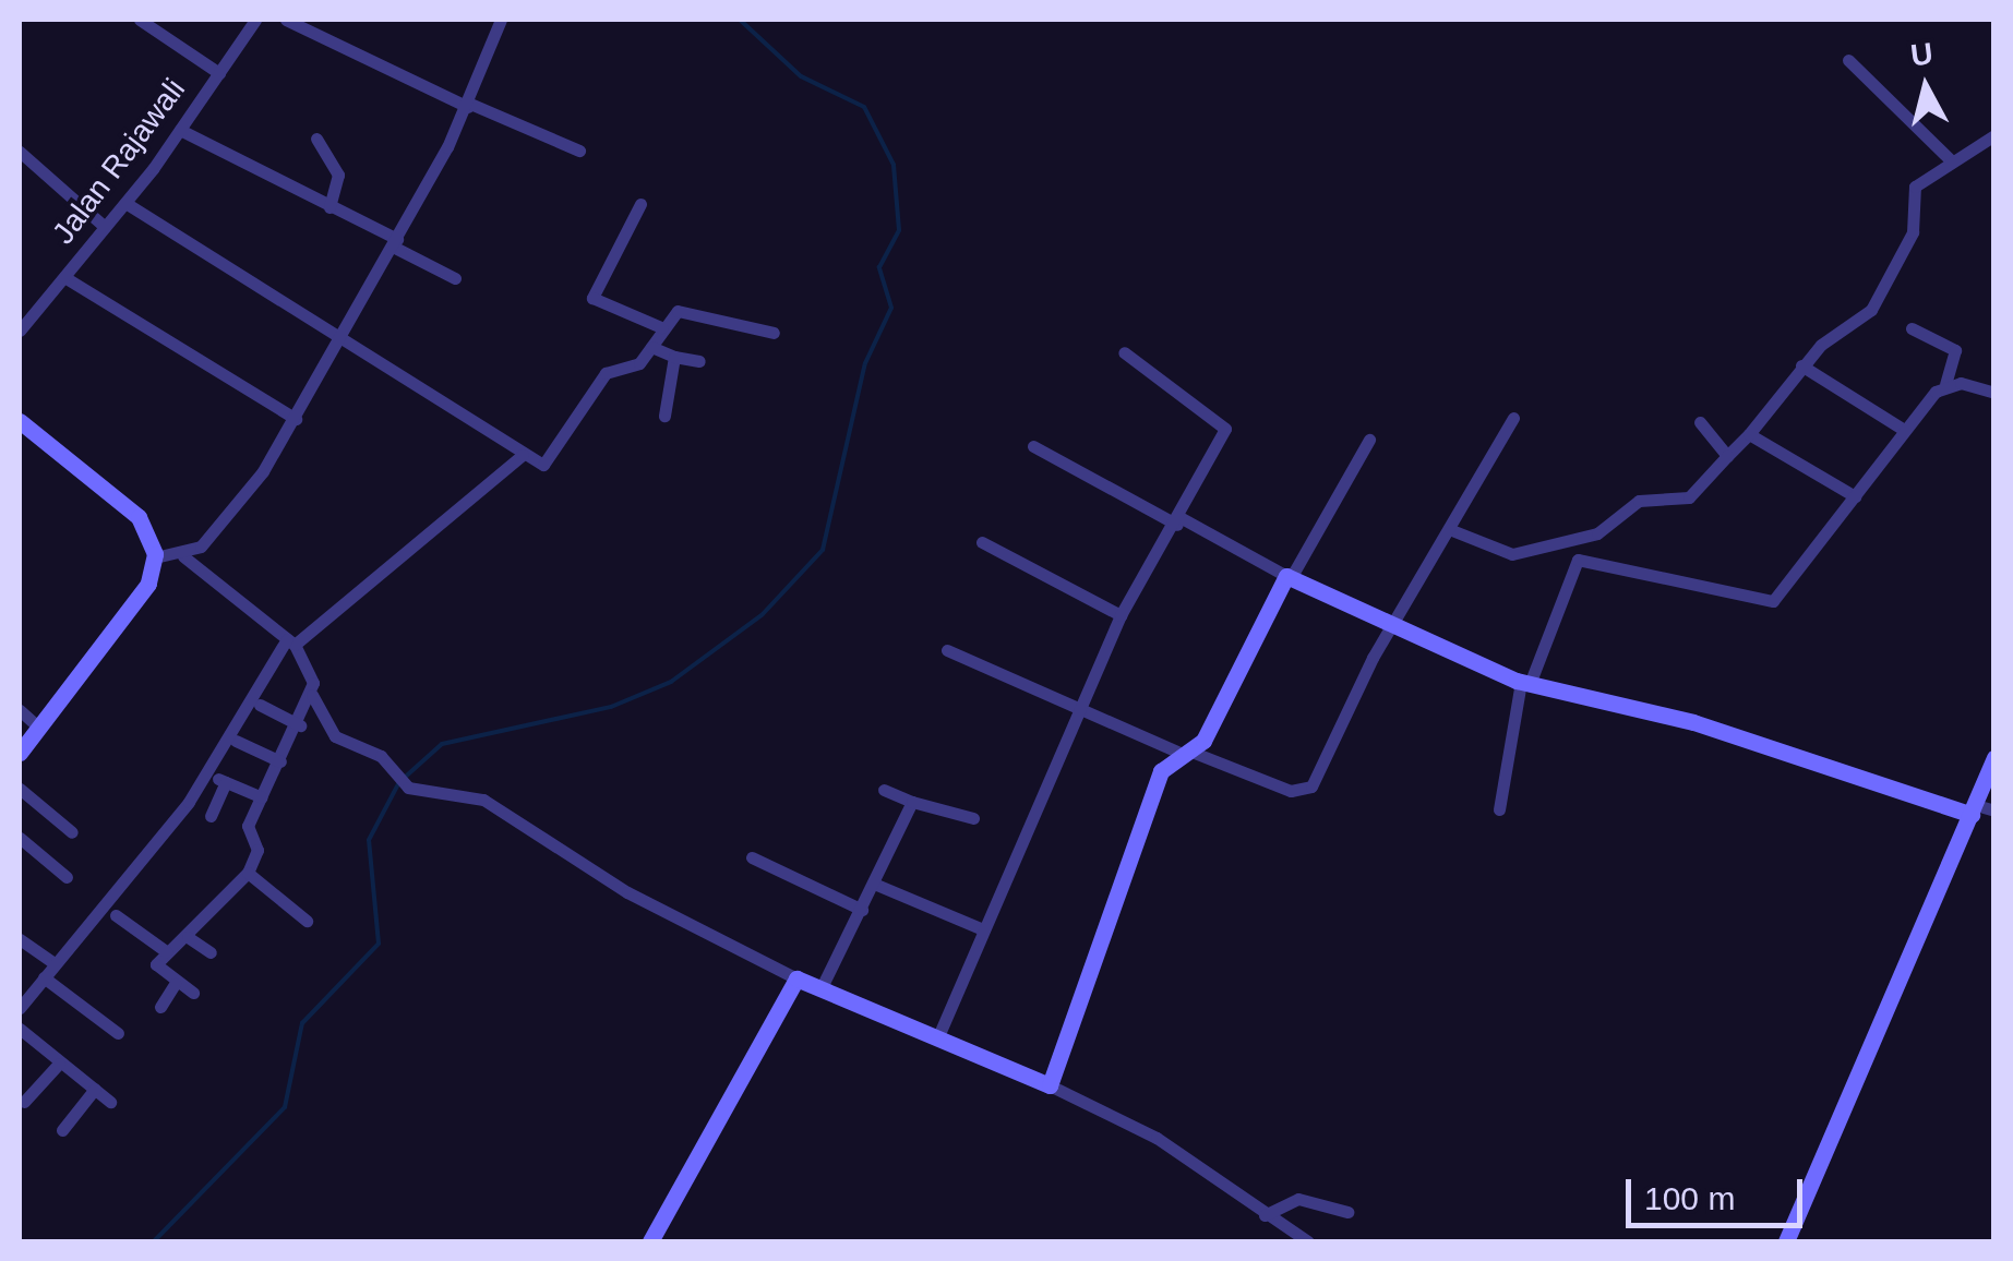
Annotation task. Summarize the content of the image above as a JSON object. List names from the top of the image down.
{
  "streets": {
    "street": ["Jalan Rajawali"]
  },
  "scale_bar": "100 m",
  "north": "top"
}
